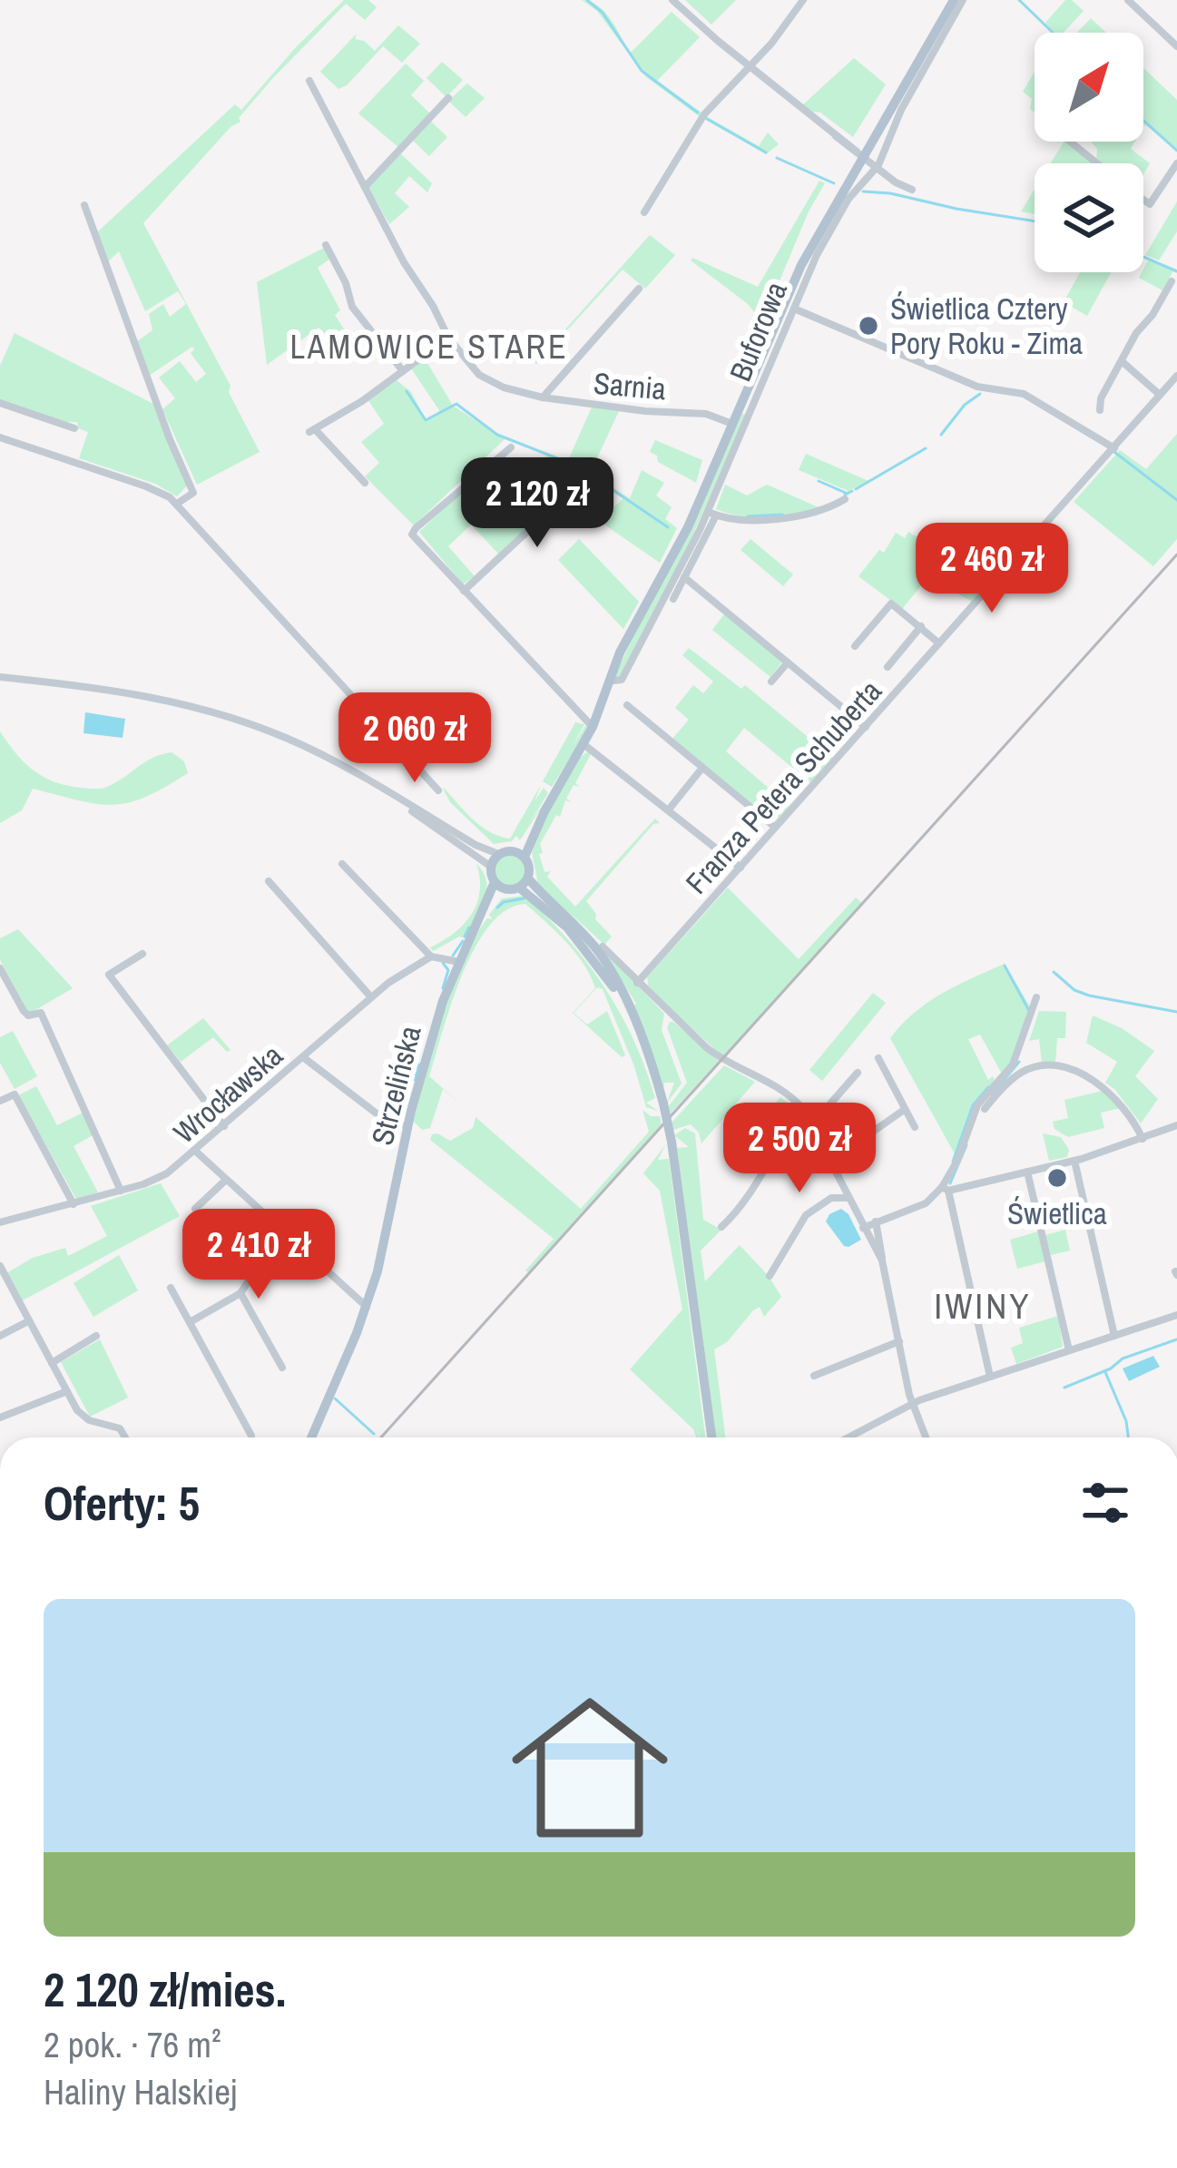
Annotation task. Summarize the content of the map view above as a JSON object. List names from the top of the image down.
{
  "streets": {
    "main road": ["Buforowa", "Strzelińska"],
    "street": ["Sarnia", "Franza Petera Schuberta", "Wrocławska"]
  },
  "crossings": [
    ["Buforowa", "Sarnia"],
    ["Buforowa", "Strzelińska"]
  ],
  "districts": ["LAMOWICE STARE", "IWINY"],
  "places": ["Świetlica Cztery Pory Roku - Zima", "Świetlica"],
  "north": "top right",
  "page": {
    "price": [
      "2 120 zł",
      "2 460 zł",
      "2 060 zł",
      "2 500 zł",
      "2 410 zł"
    ],
    "heading": "Oferty: 5",
    "list": [
      {
        "name": "2 120 zł/mies.",
        "note": "2 pok. · 76 m² · Haliny Halskiej"
      }
    ]
  }
}
